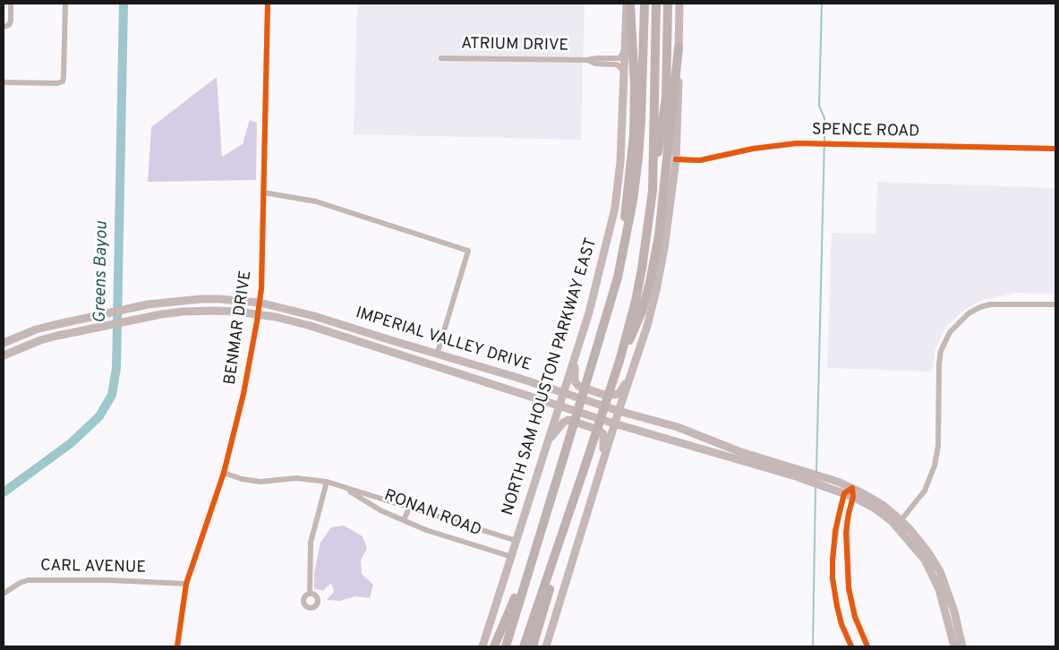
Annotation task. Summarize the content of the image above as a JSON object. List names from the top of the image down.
{
  "streets": {
    "highway": ["NORTH SAM HOUSTON PARKWAY EAST"],
    "main road": ["IMPERIAL VALLEY DRIVE"],
    "street": [
      "ATRIUM DRIVE",
      "SPENCE ROAD",
      "BENMAR DRIVE",
      "RONAN ROAD",
      "CARL AVENUE"
    ]
  },
  "crossings": [
    ["ATRIUM DRIVE", "NORTH SAM HOUSTON PARKWAY EAST"],
    ["BENMAR DRIVE", "IMPERIAL VALLEY DRIVE"],
    ["BENMAR DRIVE", "RONAN ROAD"],
    ["BENMAR DRIVE", "CARL AVENUE"],
    ["IMPERIAL VALLEY DRIVE", "NORTH SAM HOUSTON PARKWAY EAST"],
    ["NORTH SAM HOUSTON PARKWAY EAST", "RONAN ROAD"]
  ],
  "water": ["Greens Bayou"]
}
